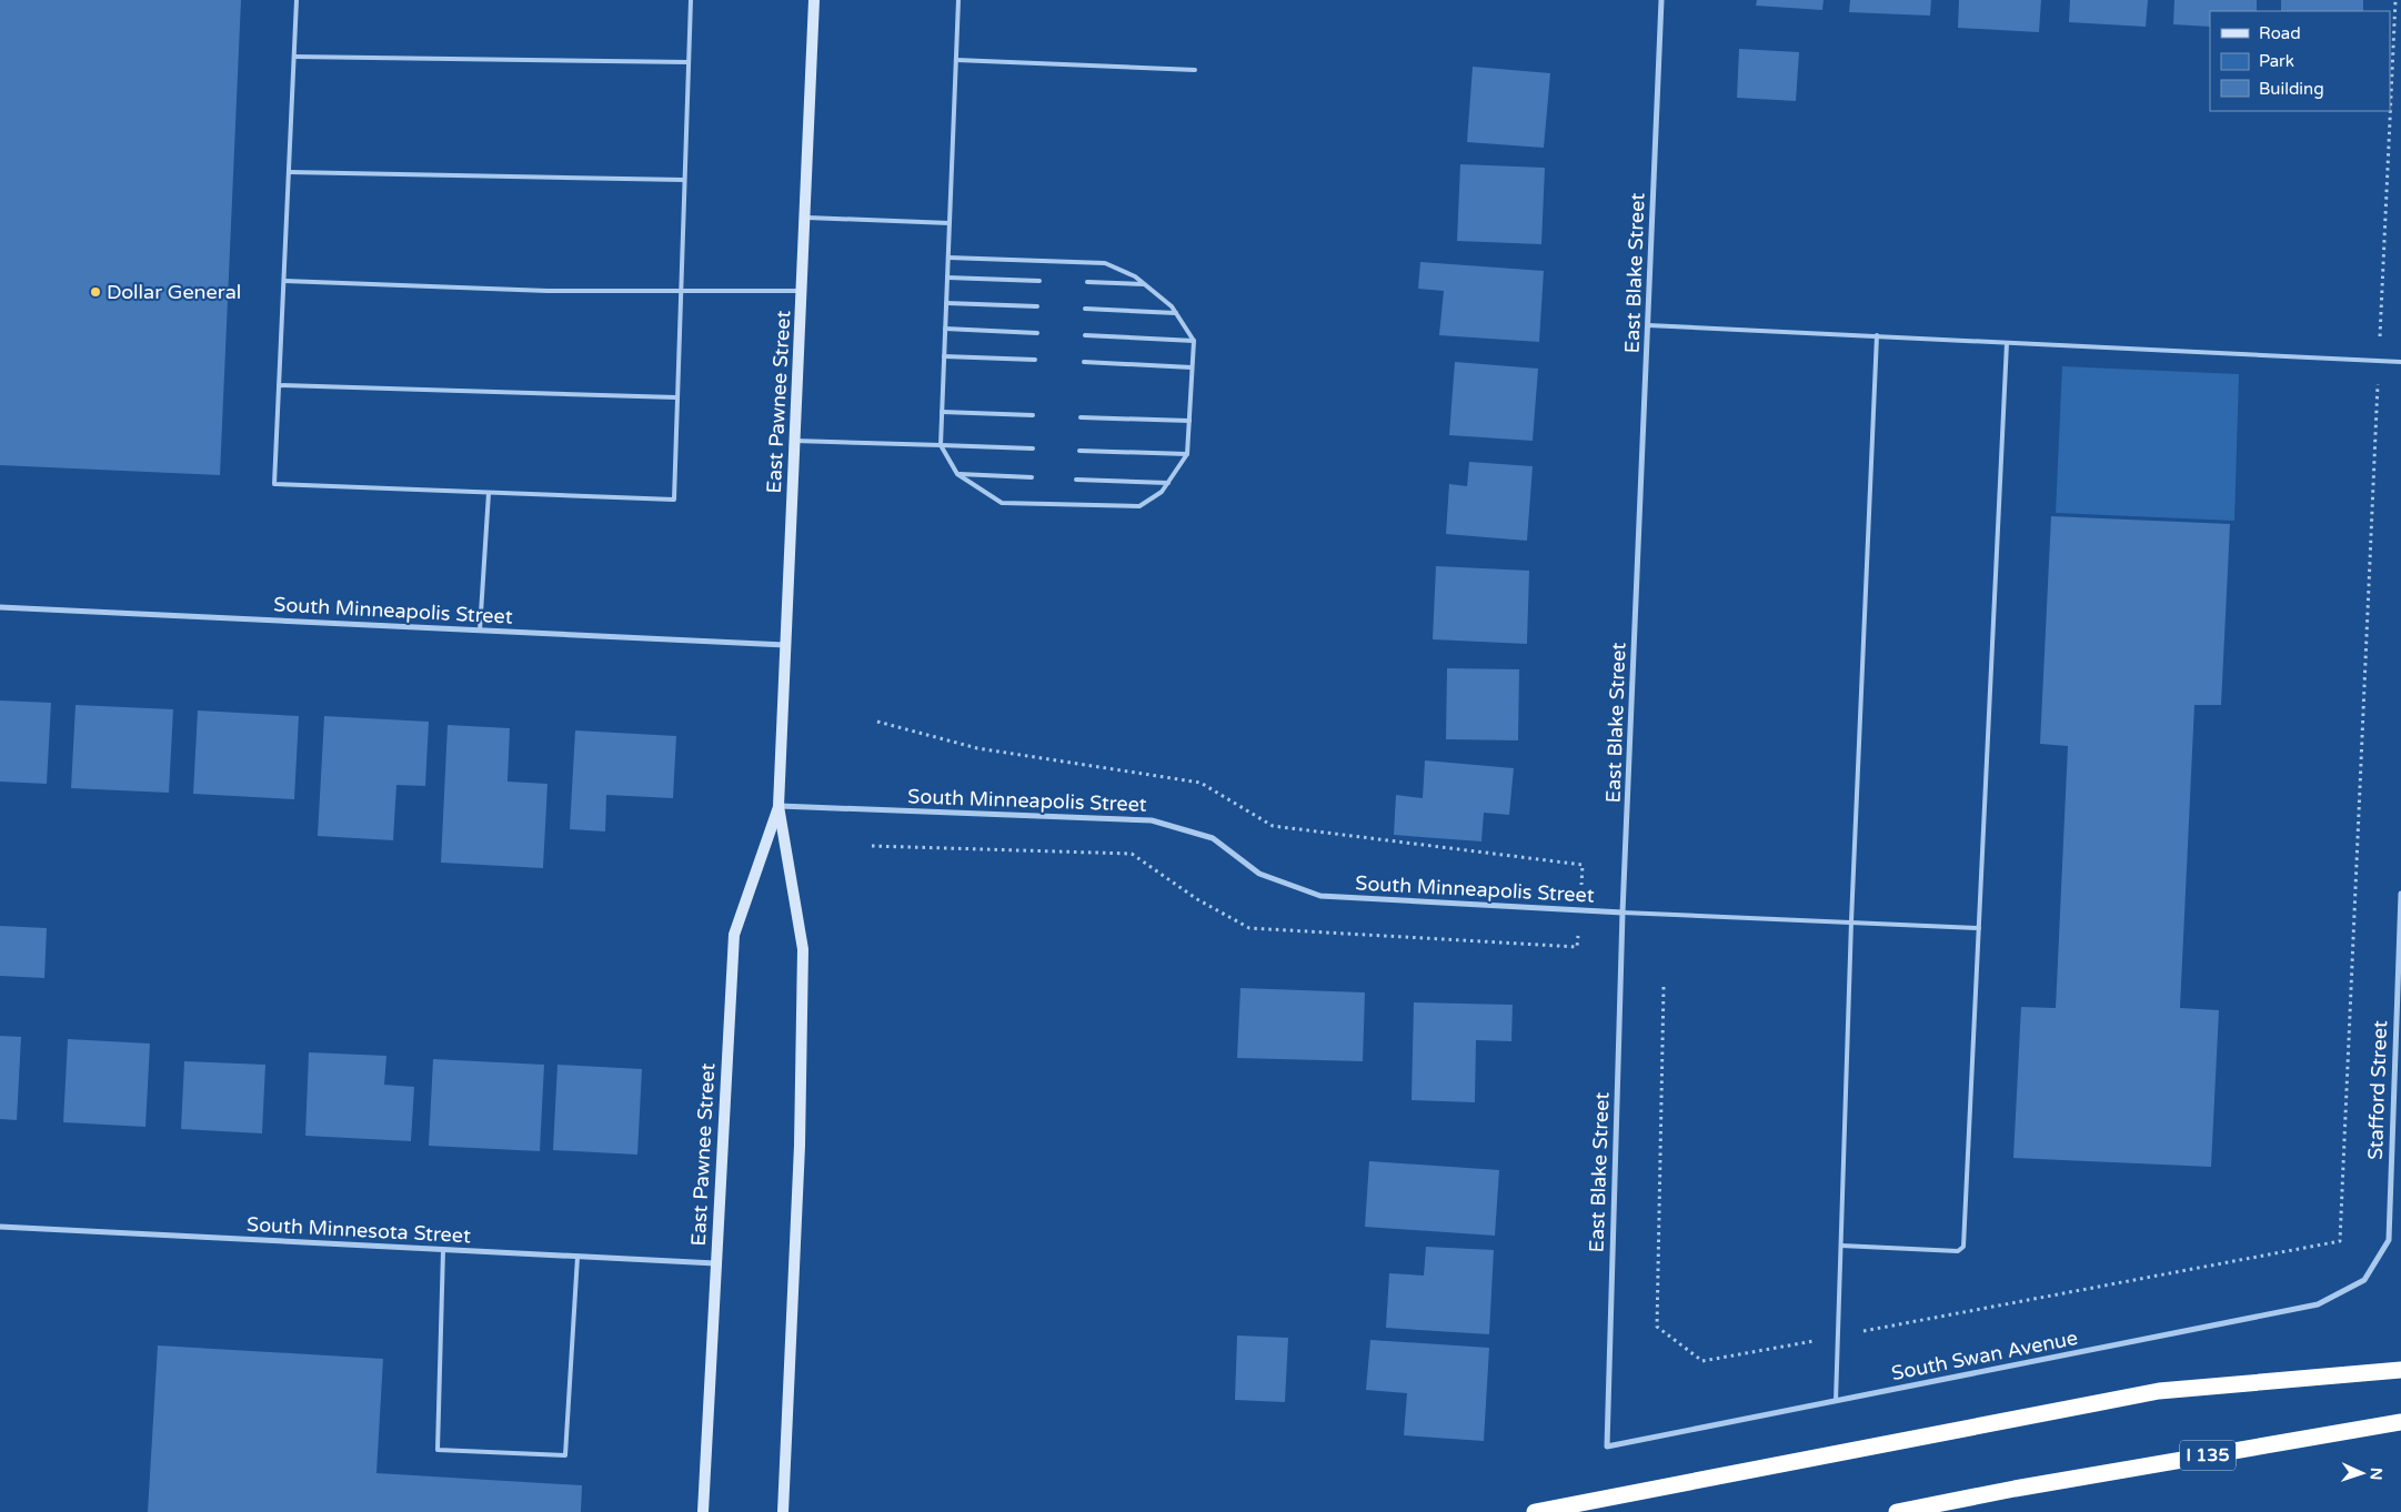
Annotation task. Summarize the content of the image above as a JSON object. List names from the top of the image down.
{
  "streets": {
    "highway": ["I 135"],
    "main road": ["East Pawnee Street"],
    "street": [
      "East Blake Street",
      "South Minneapolis Street",
      "Stafford Street",
      "South Minnesota Street",
      "South Swan Avenue"
    ]
  },
  "crossings": [
    ["East Blake Street", "South Minneapolis Street"],
    ["East Blake Street", "South Swan Avenue"],
    ["East Pawnee Street", "South Minneapolis Street"],
    ["East Pawnee Street", "South Minnesota Street"],
    ["Stafford Street", "South Swan Avenue"]
  ],
  "places": ["Dollar General"],
  "legend": ["Road", "Park", "Building"],
  "north": "right"
}
